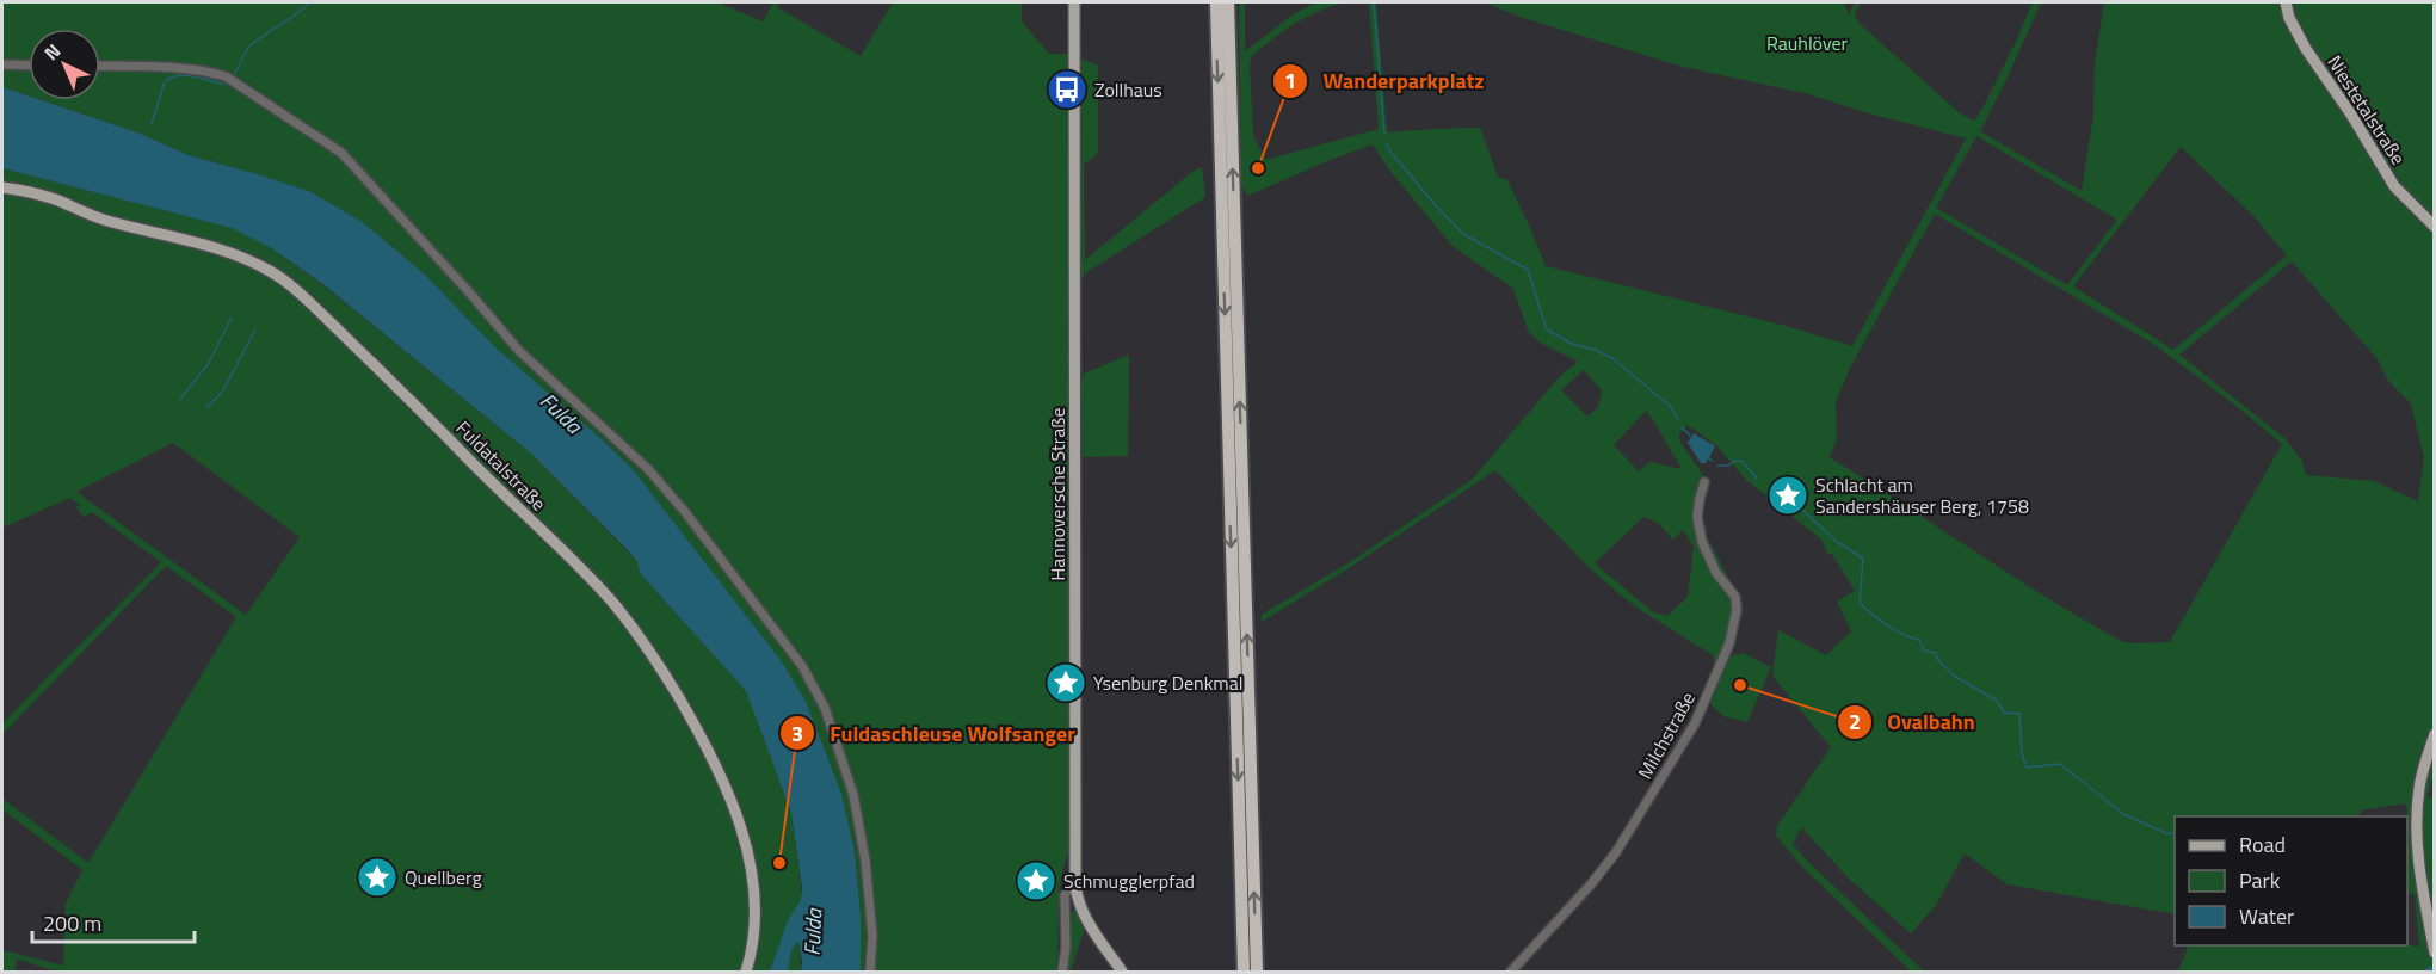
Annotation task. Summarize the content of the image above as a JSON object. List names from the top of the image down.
{
  "streets": {
    "main road": ["Niestetalstraße", "Fuldatalstraße", "Hannoversche Straße"],
    "street": ["Milchstraße"]
  },
  "water": ["Fulda"],
  "parks": ["Rauhlöver"],
  "places": {
    "bus stop": ["Zollhaus"],
    "other": ["Wanderparkplatz", "Ovalbahn", "Fuldaschleuse Wolfsanger"],
    "place": [
      "Schlacht am Sandershäuser Berg, 1758",
      "Ysenburg Denkmal",
      "Quellberg",
      "Schmugglerpfad"
    ]
  },
  "legend": ["Road", "Park", "Water"],
  "scale_bar": "200 m",
  "north": "top left"
}
